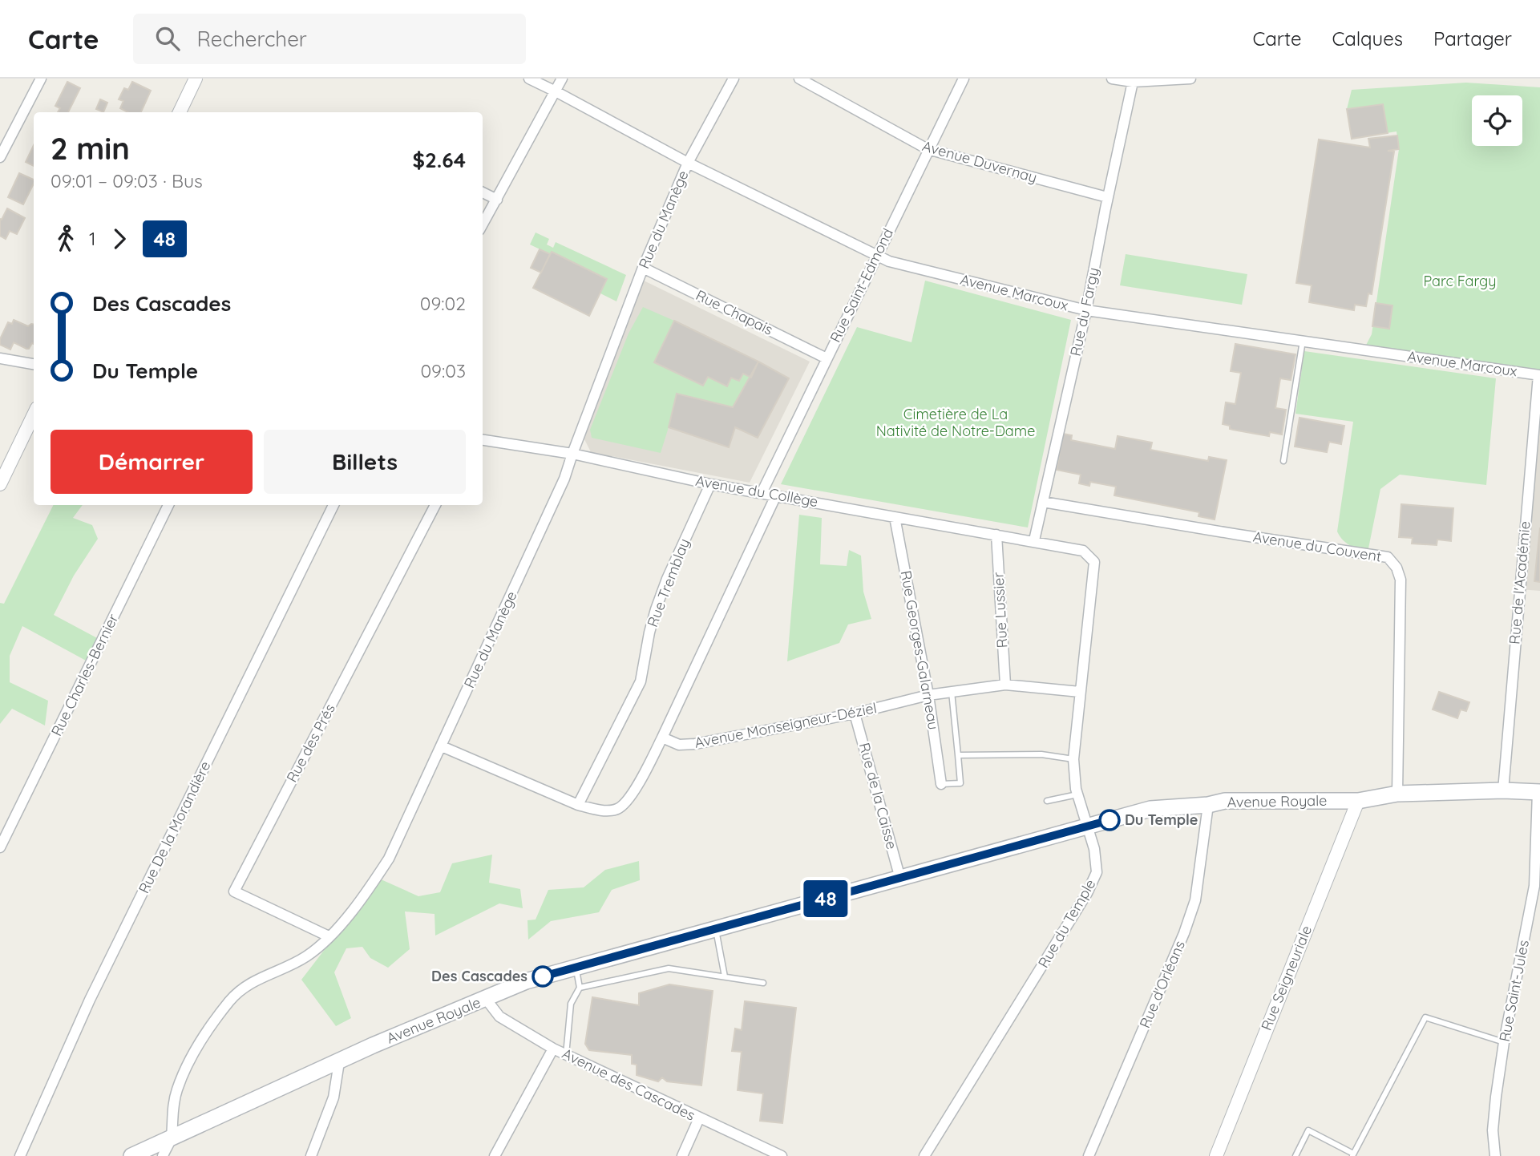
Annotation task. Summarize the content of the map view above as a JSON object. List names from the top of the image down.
{
  "streets": {
    "main road": ["Avenue Royale"],
    "street": [
      "Avenue Duvernay",
      "Rue du Manège",
      "Rue Saint-Edmond",
      "Avenue Marcoux",
      "Rue du Fargy",
      "Rue Chapais",
      "Avenue du Collège",
      "Avenue du Couvent",
      "Rue Tremblay",
      "Rue de l'Académie",
      "Rue Lussier",
      "Rue Georges-Galarneau",
      "Rue Charles-Bernier",
      "Avenue Monseigneur-Déziel",
      "Rue des Prés",
      "Rue de la Caisse",
      "Rue De la Morandière",
      "Rue du Temple",
      "Rue Seigneuriale",
      "Rue d'Orléans",
      "Rue Saint-Jules",
      "Avenue des Cascades"
    ]
  },
  "crossings": [
    ["Avenue Duvernay", "Rue Saint-Edmond"],
    ["Avenue Duvernay", "Rue du Fargy"],
    ["Rue du Manège", "Avenue Marcoux"],
    ["Rue du Manège", "Rue Chapais"],
    ["Rue du Manège", "Avenue du Collège"],
    ["Rue du Manège", "Rue des Prés"],
    ["Rue du Manège", "Avenue Royale"],
    ["Rue Saint-Edmond", "Avenue Marcoux"],
    ["Rue Saint-Edmond", "Rue Chapais"],
    ["Rue Saint-Edmond", "Avenue du Collège"],
    ["Avenue Marcoux", "Rue du Fargy"],
    ["Avenue Marcoux", "Rue de l'Académie"],
    ["Rue du Fargy", "Avenue du Collège"],
    ["Rue du Fargy", "Avenue du Couvent"],
    ["Avenue du Collège", "Rue Tremblay"],
    ["Avenue du Collège", "Rue Lussier"],
    ["Avenue du Collège", "Rue Georges-Galarneau"],
    ["Avenue du Collège", "Rue du Temple"],
    ["Avenue du Couvent", "Avenue Royale"],
    ["Rue de l'Académie", "Avenue Royale"],
    ["Rue Lussier", "Avenue Monseigneur-Déziel"],
    ["Rue Georges-Galarneau", "Avenue Monseigneur-Déziel"],
    ["Avenue Monseigneur-Déziel", "Rue de la Caisse"],
    ["Avenue Monseigneur-Déziel", "Rue du Temple"],
    ["Rue de la Caisse", "Avenue Royale"],
    ["Avenue Royale", "Rue du Temple"],
    ["Avenue Royale", "Rue Seigneuriale"],
    ["Avenue Royale", "Rue d'Orléans"],
    ["Avenue Royale", "Rue Saint-Jules"],
    ["Avenue Royale", "Avenue des Cascades"]
  ],
  "parks": ["Parc Fargy", "Cimetière de La Nativité de Notre-Dame"],
  "places": ["Du Temple", "Des Cascades"],
  "lines": ["bus line 48"],
  "page": {
    "header": "Carte",
    "search": "Rechercher",
    "nav": ["Carte", "Calques", "Partager"],
    "on_map": "48",
    "heading": ["2 min", "09:01 – 09:03 · Bus", "$2.64"],
    "legs": ["1", "48"],
    "list": [
      {
        "name": "Des Cascades",
        "value": "09:02"
      },
      {
        "name": "Du Temple",
        "value": "09:03"
      }
    ],
    "buttons": ["Démarrer", "Billets"]
  }
}
